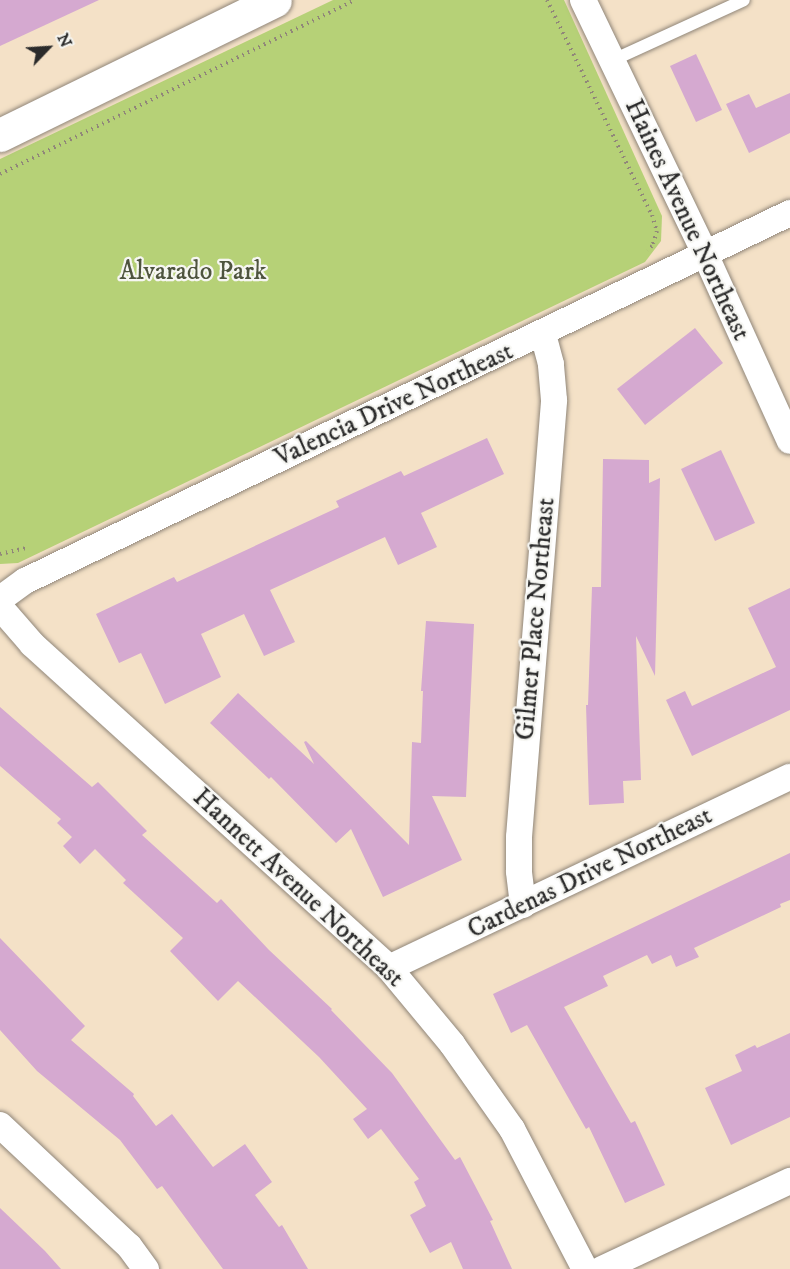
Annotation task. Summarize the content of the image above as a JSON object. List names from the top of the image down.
{
  "streets": {
    "street": [
      "Haines Avenue Northeast",
      "Valencia Drive Northeast",
      "Gilmer Place Northeast",
      "Cardenas Drive Northeast",
      "Hannett Avenue Northeast"
    ]
  },
  "crossings": [
    ["Haines Avenue Northeast", "Valencia Drive Northeast"],
    ["Valencia Drive Northeast", "Gilmer Place Northeast"],
    ["Gilmer Place Northeast", "Cardenas Drive Northeast"],
    ["Cardenas Drive Northeast", "Hannett Avenue Northeast"]
  ],
  "parks": ["Alvarado Park"],
  "north": "top right"
}
